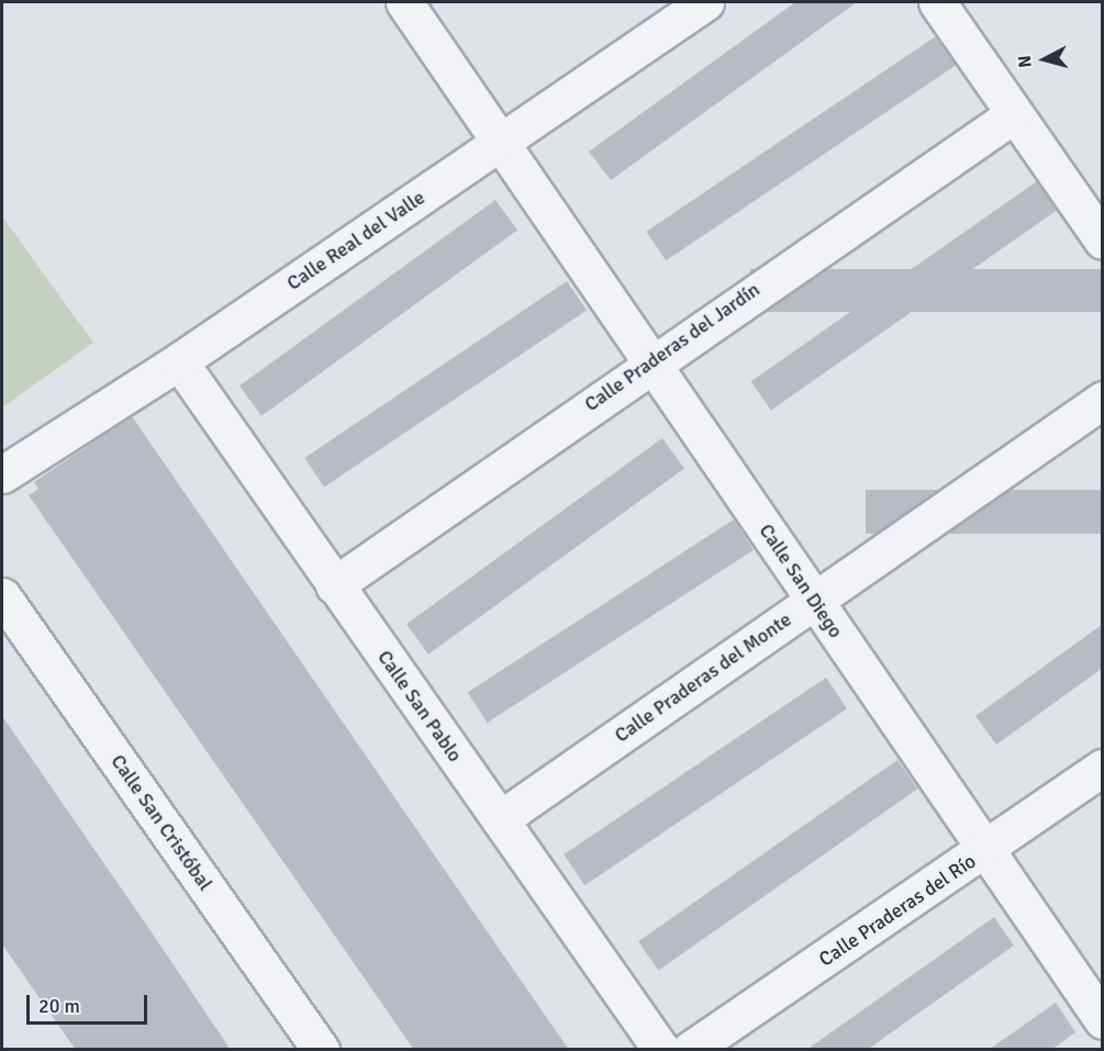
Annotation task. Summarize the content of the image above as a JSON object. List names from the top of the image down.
{
  "streets": {
    "street": [
      "Calle Real del Valle",
      "Calle Praderas del Jardín",
      "Calle San Diego",
      "Calle Praderas del Monte",
      "Calle San Pablo",
      "Calle San Cristóbal",
      "Calle Praderas del Río"
    ]
  },
  "crossings": [
    ["Calle Real del Valle", "Calle San Diego"],
    ["Calle Real del Valle", "Calle San Pablo"],
    ["Calle Praderas del Jardín", "Calle San Diego"],
    ["Calle Praderas del Jardín", "Calle San Pablo"],
    ["Calle San Diego", "Calle Praderas del Monte"],
    ["Calle San Diego", "Calle Praderas del Río"],
    ["Calle Praderas del Monte", "Calle San Pablo"]
  ],
  "scale_bar": "20 m",
  "north": "left"
}
